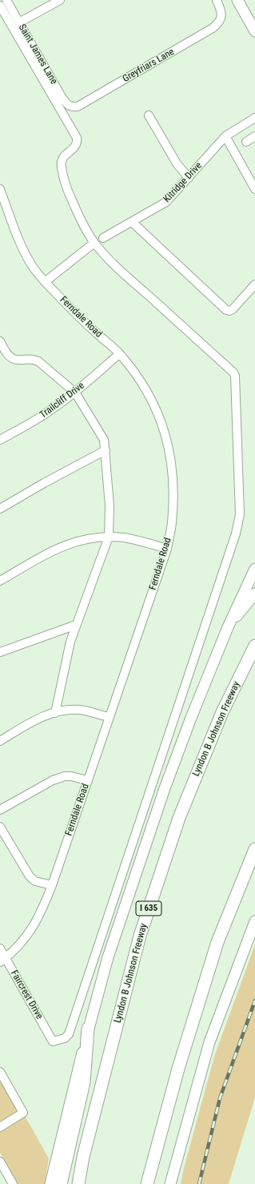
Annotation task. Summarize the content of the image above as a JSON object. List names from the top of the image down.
{
  "streets": {
    "highway": ["Lyndon B Johnson Freeway", "I 635"],
    "street": [
      "Saint James Lane",
      "Greyfriars Lane",
      "Kitridge Drive",
      "Ferndale Road",
      "Trailcliff Drive",
      "Faircrest Drive"
    ]
  },
  "crossings": [
    ["Saint James Lane", "Greyfriars Lane"],
    ["Ferndale Road", "Trailcliff Drive"],
    ["Ferndale Road", "Faircrest Drive"]
  ]
}
